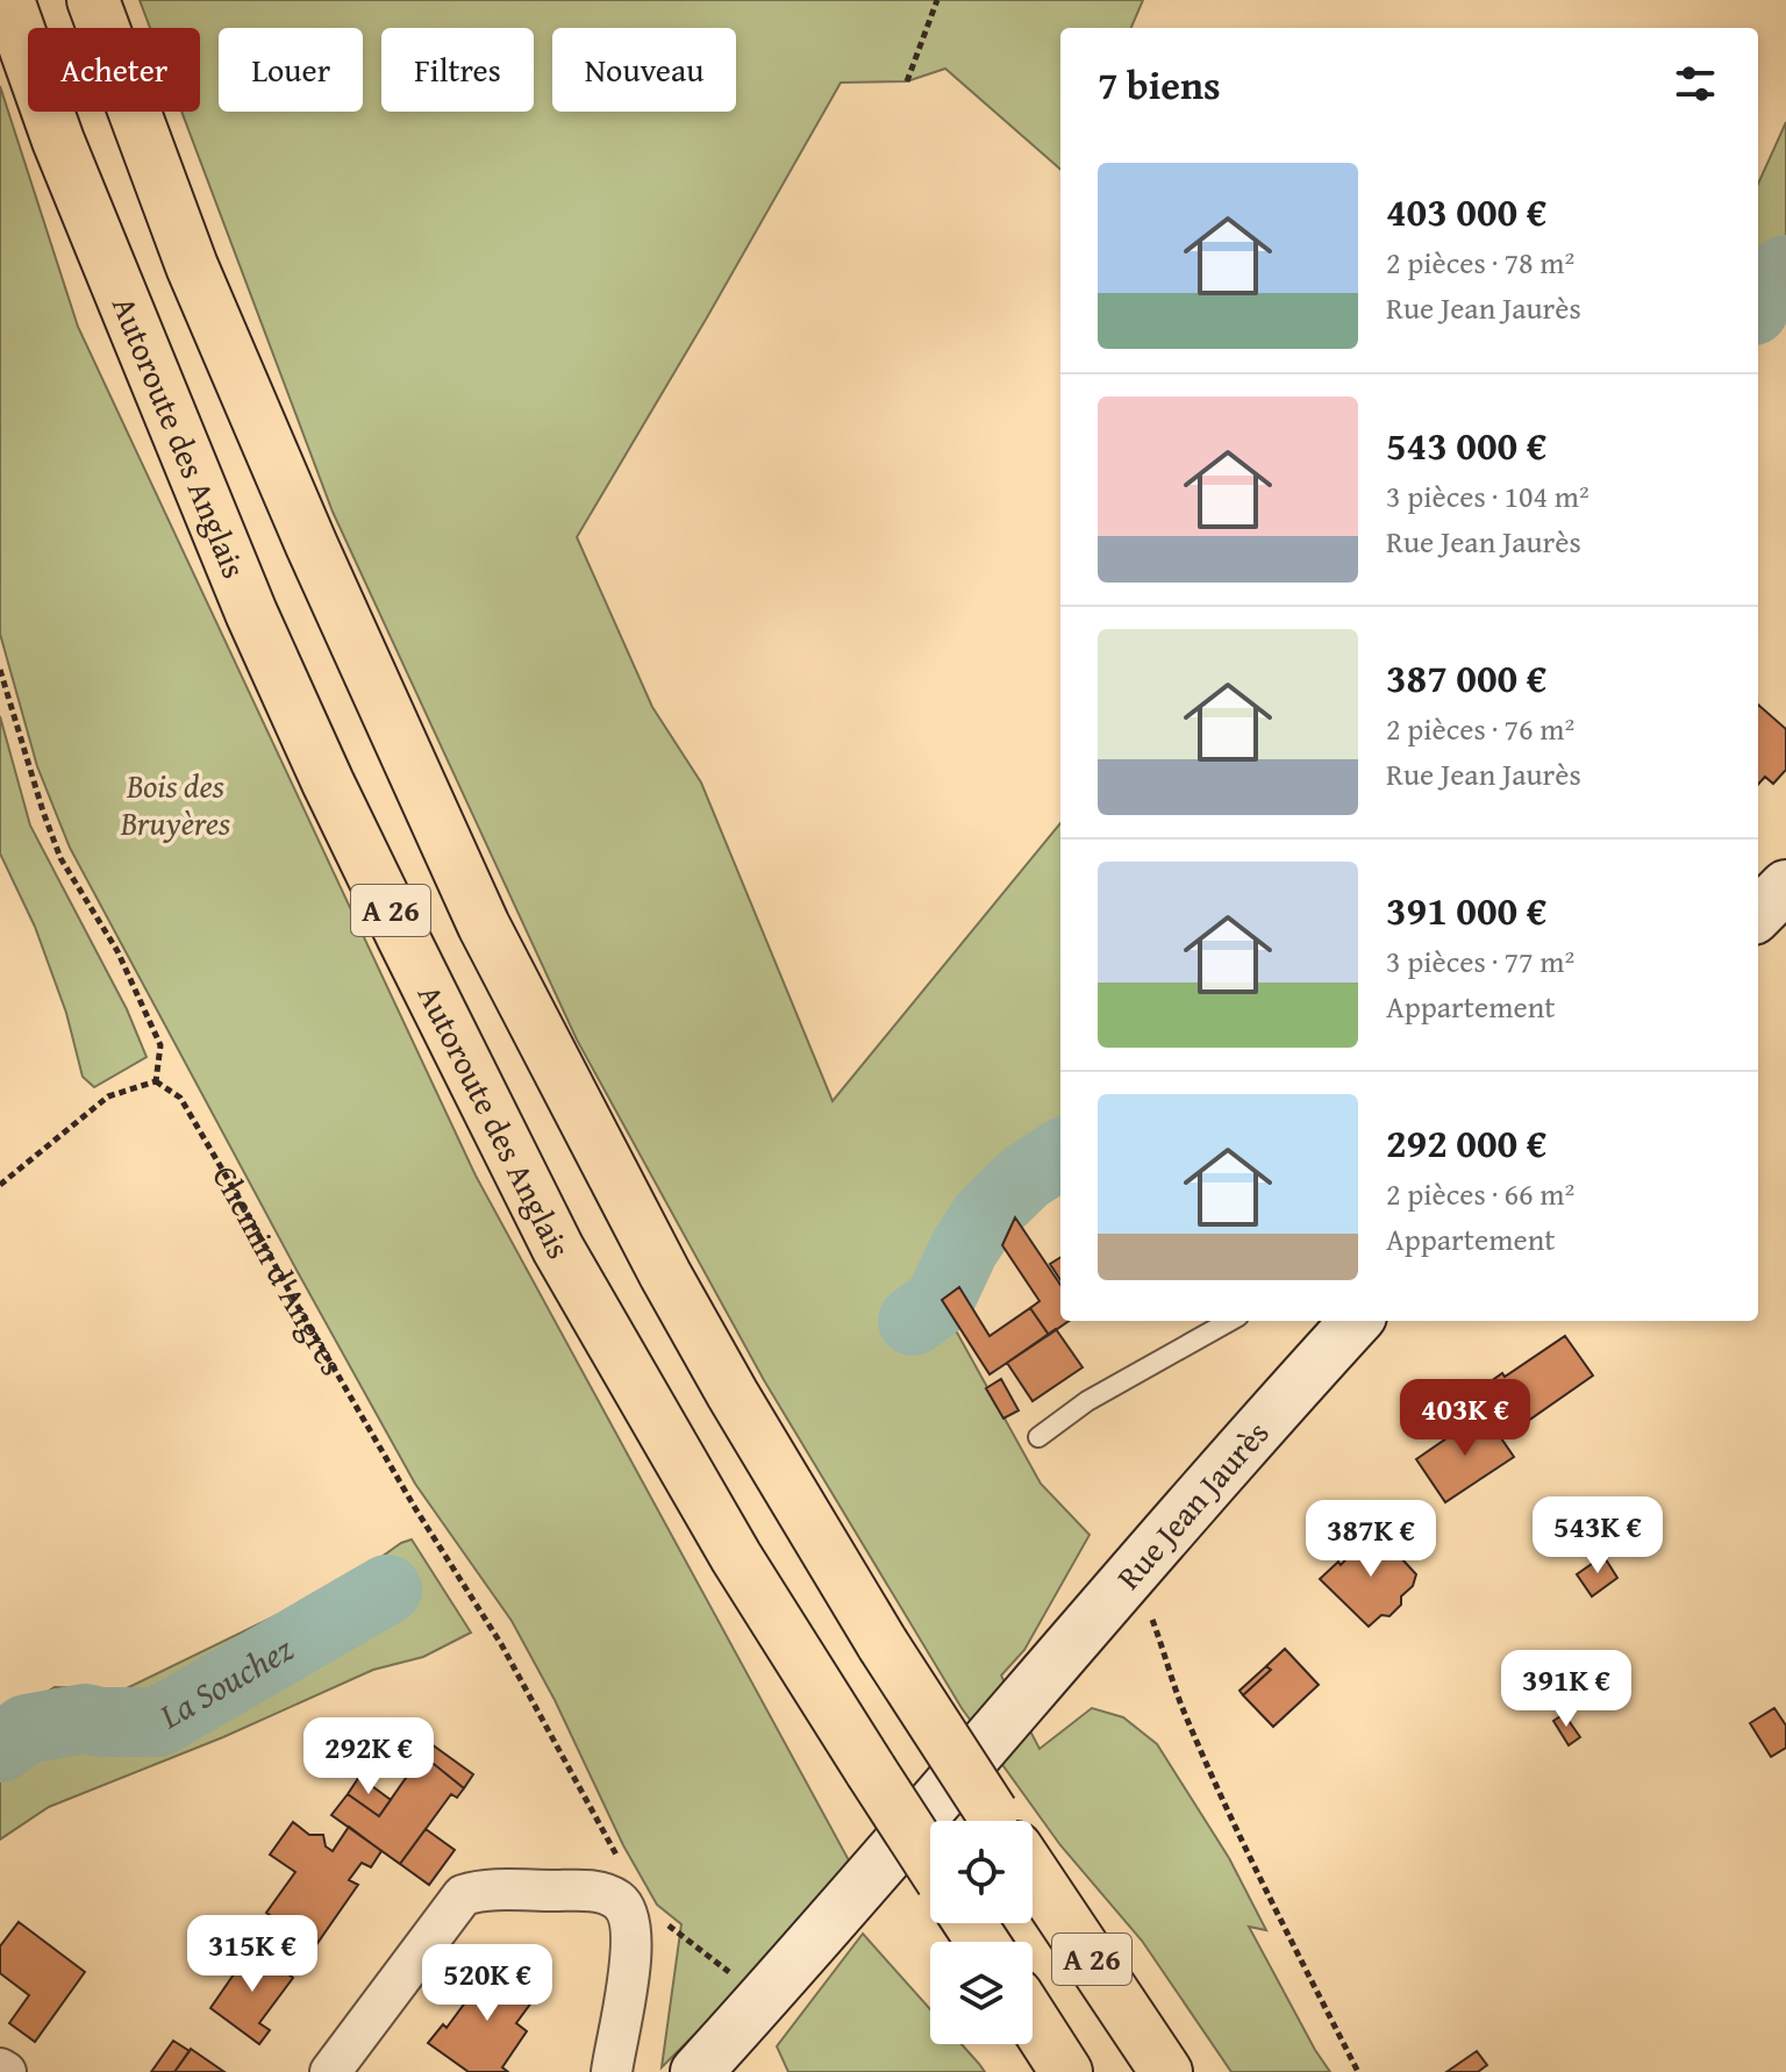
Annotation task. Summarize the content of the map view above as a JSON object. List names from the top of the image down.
{
  "streets": {
    "highway": ["Autoroute des Anglais", "A 26"],
    "main road": ["Rue Jean Jaurès"],
    "path": ["Chemin d'Angres"]
  },
  "water": ["La Souchez"],
  "parks": ["Bois des Bruyères"],
  "page": {
    "chip": [
      "Acheter",
      "Louer",
      "Filtres",
      "Nouveau"
    ],
    "heading": "7 biens",
    "list": [
      {
        "name": "403 000 €",
        "note": "2 pièces · 78 m² · Rue Jean Jaurès"
      },
      {
        "name": "543 000 €",
        "note": "3 pièces · 104 m² · Rue Jean Jaurès"
      },
      {
        "name": "387 000 €",
        "note": "2 pièces · 76 m² · Rue Jean Jaurès"
      },
      {
        "name": "391 000 €",
        "note": "3 pièces · 77 m² · Appartement"
      },
      {
        "name": "292 000 €",
        "note": "2 pièces · 66 m² · Appartement"
      }
    ],
    "price": [
      "403K €",
      "543K €",
      "387K €",
      "391K €",
      "292K €",
      "315K €",
      "520K €"
    ]
  }
}
